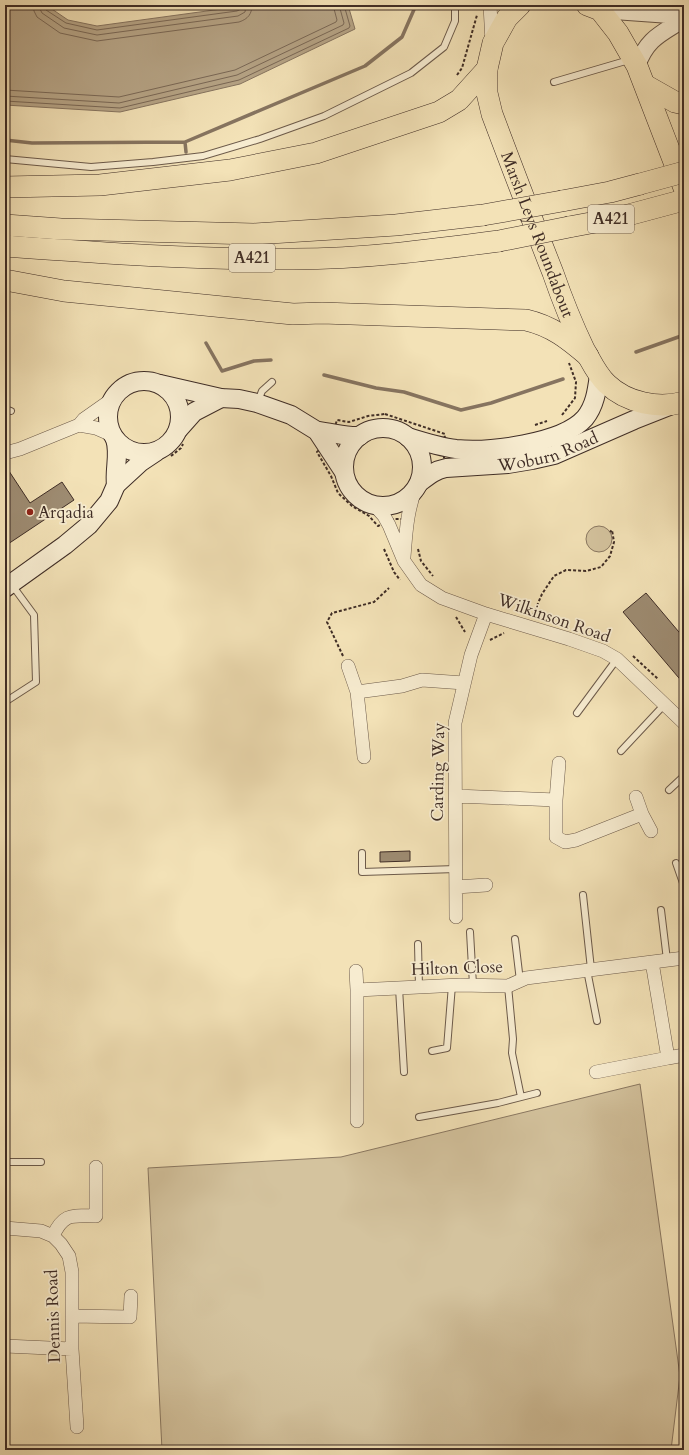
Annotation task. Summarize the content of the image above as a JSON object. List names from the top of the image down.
{
  "streets": {
    "highway": ["A421", "Marsh Leys Roundabout"],
    "main road": ["Woburn Road"],
    "street": [
      "Wilkinson Road",
      "Carding Way",
      "Hilton Close",
      "Dennis Road"
    ]
  },
  "crossings": [
    ["Marsh Leys Roundabout", "Woburn Road"],
    ["Woburn Road", "Wilkinson Road"],
    ["Wilkinson Road", "Carding Way"]
  ],
  "places": ["Arqadia"]
}
